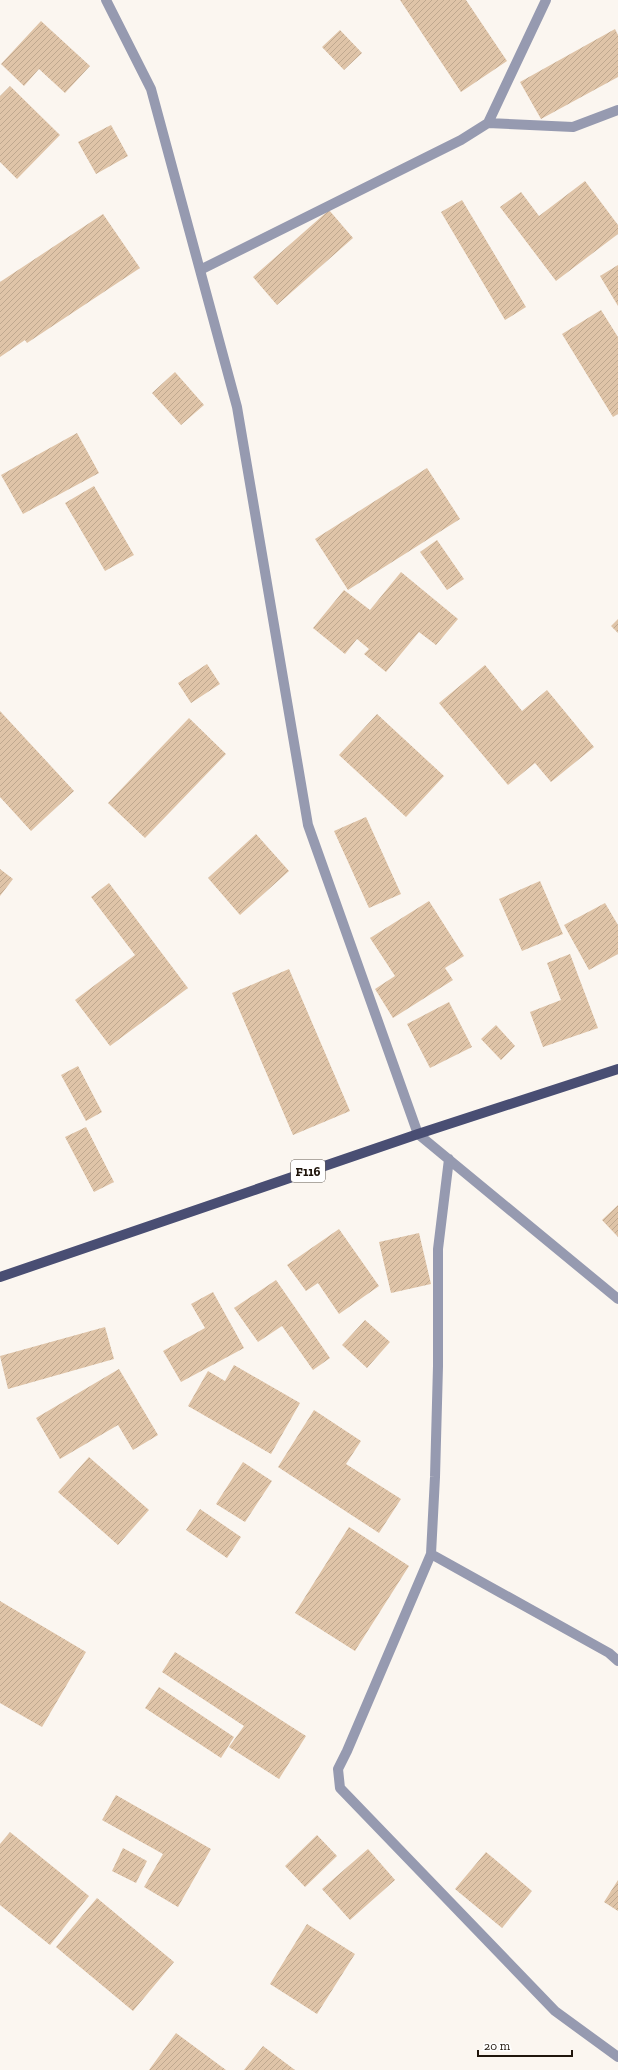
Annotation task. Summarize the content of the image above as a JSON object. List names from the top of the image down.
{
  "streets": {
    "main road": ["F116"]
  },
  "scale_bar": "20 m"
}
